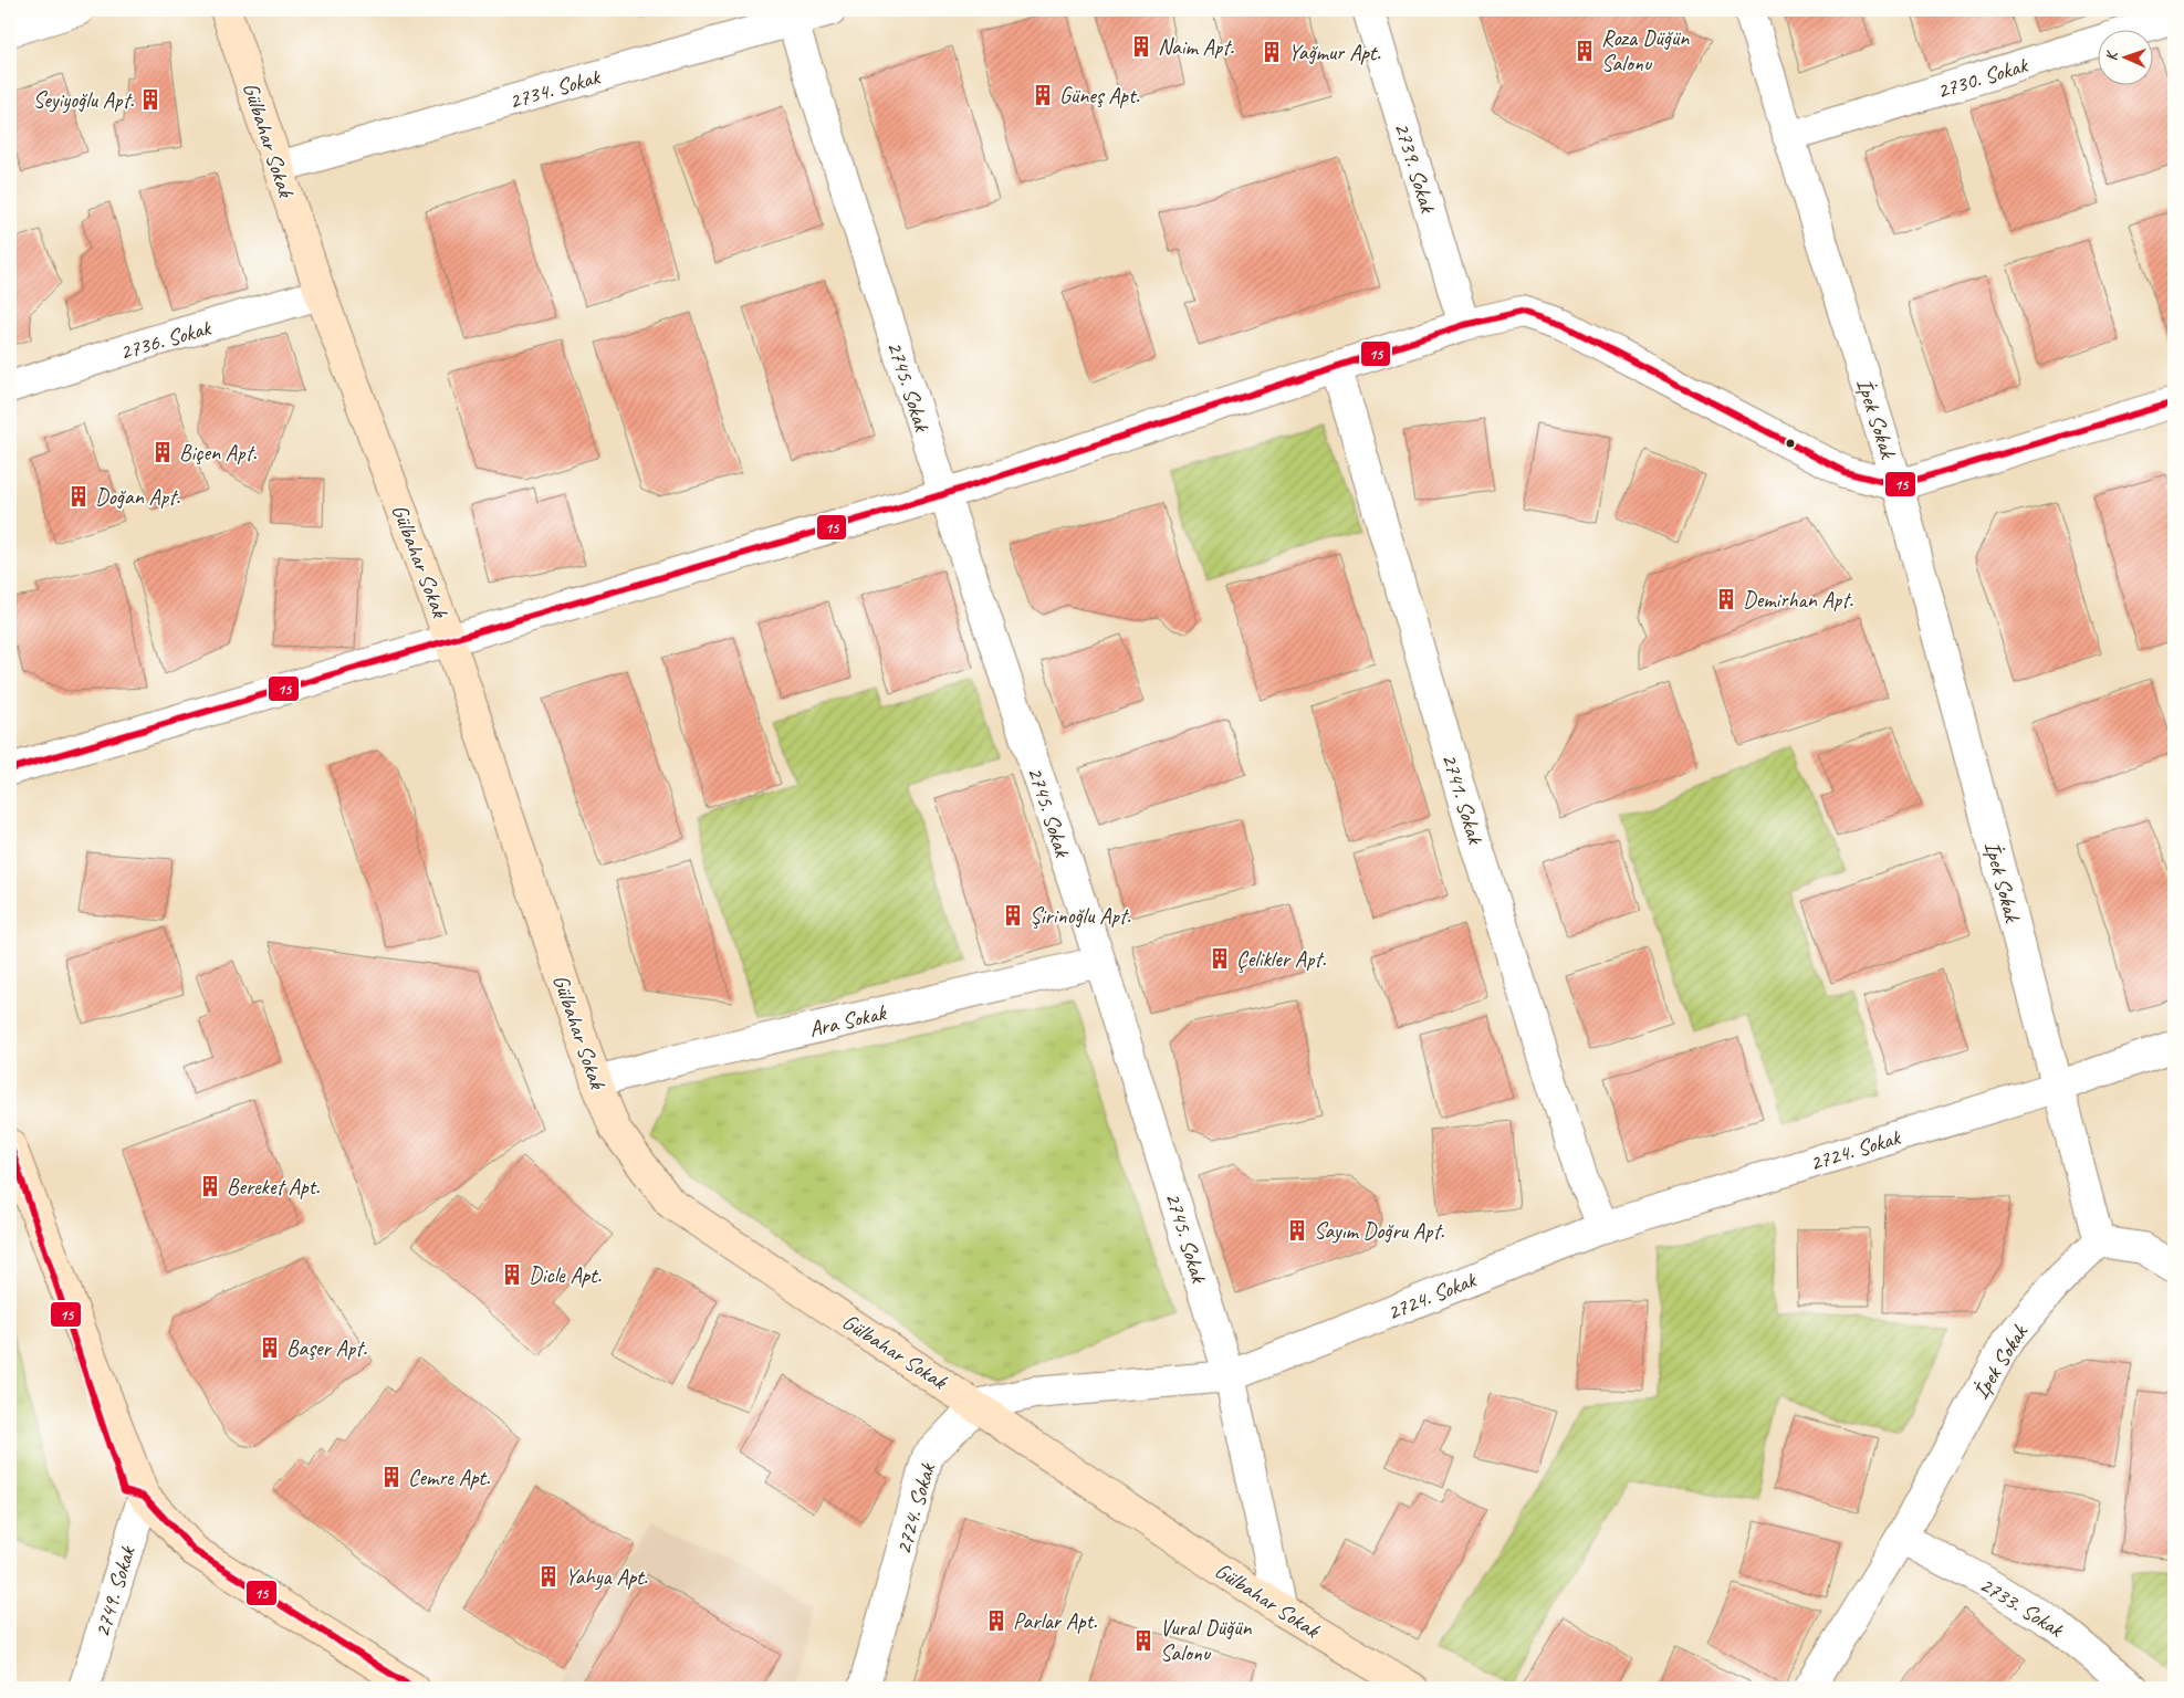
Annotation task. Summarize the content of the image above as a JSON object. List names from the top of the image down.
{
  "streets": {
    "street": [
      "2730. Sokak",
      "2734. Sokak",
      "Gülbahar Sokak",
      "2739. Sokak",
      "2736. Sokak",
      "2745. Sokak",
      "İpek Sokak",
      "2741. Sokak",
      "Ara Sokak",
      "2724. Sokak",
      "2749. Sokak",
      "2733. Sokak"
    ]
  },
  "crossings": [
    ["2730. Sokak", "İpek Sokak"],
    ["2734. Sokak", "Gülbahar Sokak"],
    ["2734. Sokak", "2745. Sokak"],
    ["Gülbahar Sokak", "2736. Sokak"],
    ["Gülbahar Sokak", "2745. Sokak"],
    ["Gülbahar Sokak", "Ara Sokak"],
    ["Gülbahar Sokak", "2724. Sokak"],
    ["2745. Sokak", "Ara Sokak"],
    ["2745. Sokak", "2724. Sokak"],
    ["İpek Sokak", "2724. Sokak"],
    ["İpek Sokak", "2733. Sokak"],
    ["2741. Sokak", "2724. Sokak"]
  ],
  "places": {
    "building": [
      "Naim Apt.",
      "Roza Düğün Salonu",
      "Yağmur Apt.",
      "Güneş Apt.",
      "Seyiyoğlu Apt.",
      "Biçen Apt.",
      "Doğan Apt.",
      "Demirhan Apt.",
      "Şirinoğlu Apt.",
      "Çelikler Apt.",
      "Bereket Apt.",
      "Sayım Doğru Apt.",
      "Dicle Apt.",
      "Başer Apt.",
      "Cemre Apt.",
      "Yahya Apt.",
      "Parlar Apt.",
      "Vural Düğün Salonu"
    ]
  },
  "lines": ["transit line 15"],
  "north": "left"
}
